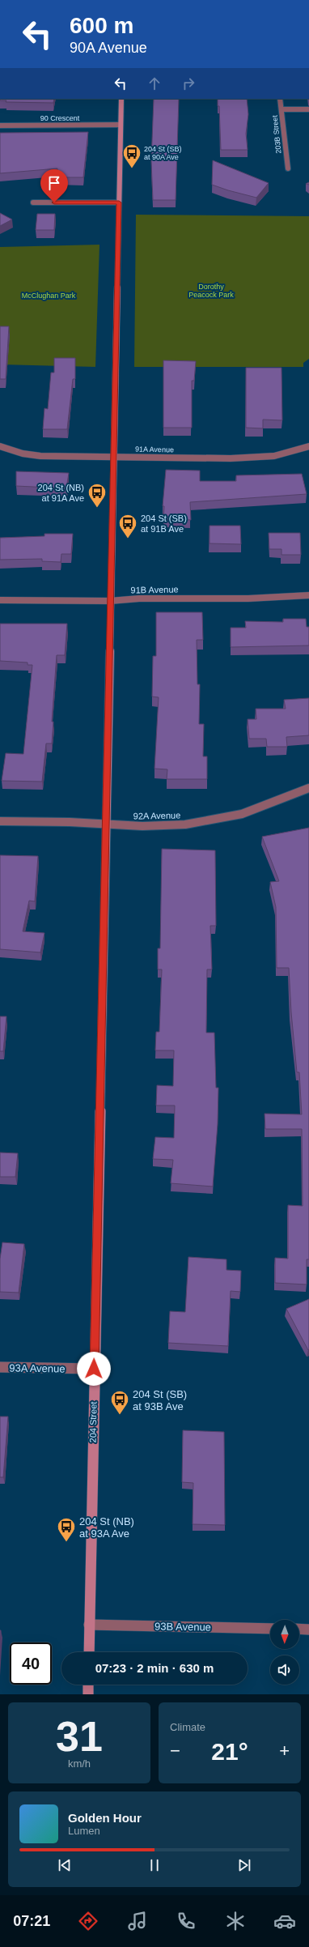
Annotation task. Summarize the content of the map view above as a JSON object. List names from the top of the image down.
{
  "streets": {
    "street": [
      "90 Crescent",
      "203B Street",
      "91A Avenue",
      "91B Avenue",
      "92A Avenue",
      "93A Avenue",
      "204 Street",
      "93B Avenue"
    ]
  },
  "crossings": [
    ["90 Crescent", "204 Street"],
    ["91A Avenue", "204 Street"],
    ["91B Avenue", "204 Street"],
    ["92A Avenue", "204 Street"],
    ["93A Avenue", "204 Street"],
    ["204 Street", "93B Avenue"]
  ],
  "parks": ["Dorothy Peacock Park", "McClughan Park"],
  "places": {
    "bus stop": [
      "204 St (SB) at 90A Ave",
      "204 St (NB) at 91A Ave",
      "204 St (SB) at 91B Ave",
      "204 St (SB) at 93B Ave",
      "204 St (NB) at 93A Ave"
    ]
  },
  "north": "bottom",
  "page": {
    "turn": ["600 m", "90A Avenue"],
    "limit": "40",
    "trip": "07:23 · 2 min · 630 m",
    "tile": [
      ["31", "km/h"],
      "Climate"
    ],
    "heat": ["−", "21°", "+"],
    "song": ["Golden Hour", "Lumen"],
    "tabs": "07:21"
  }
}
